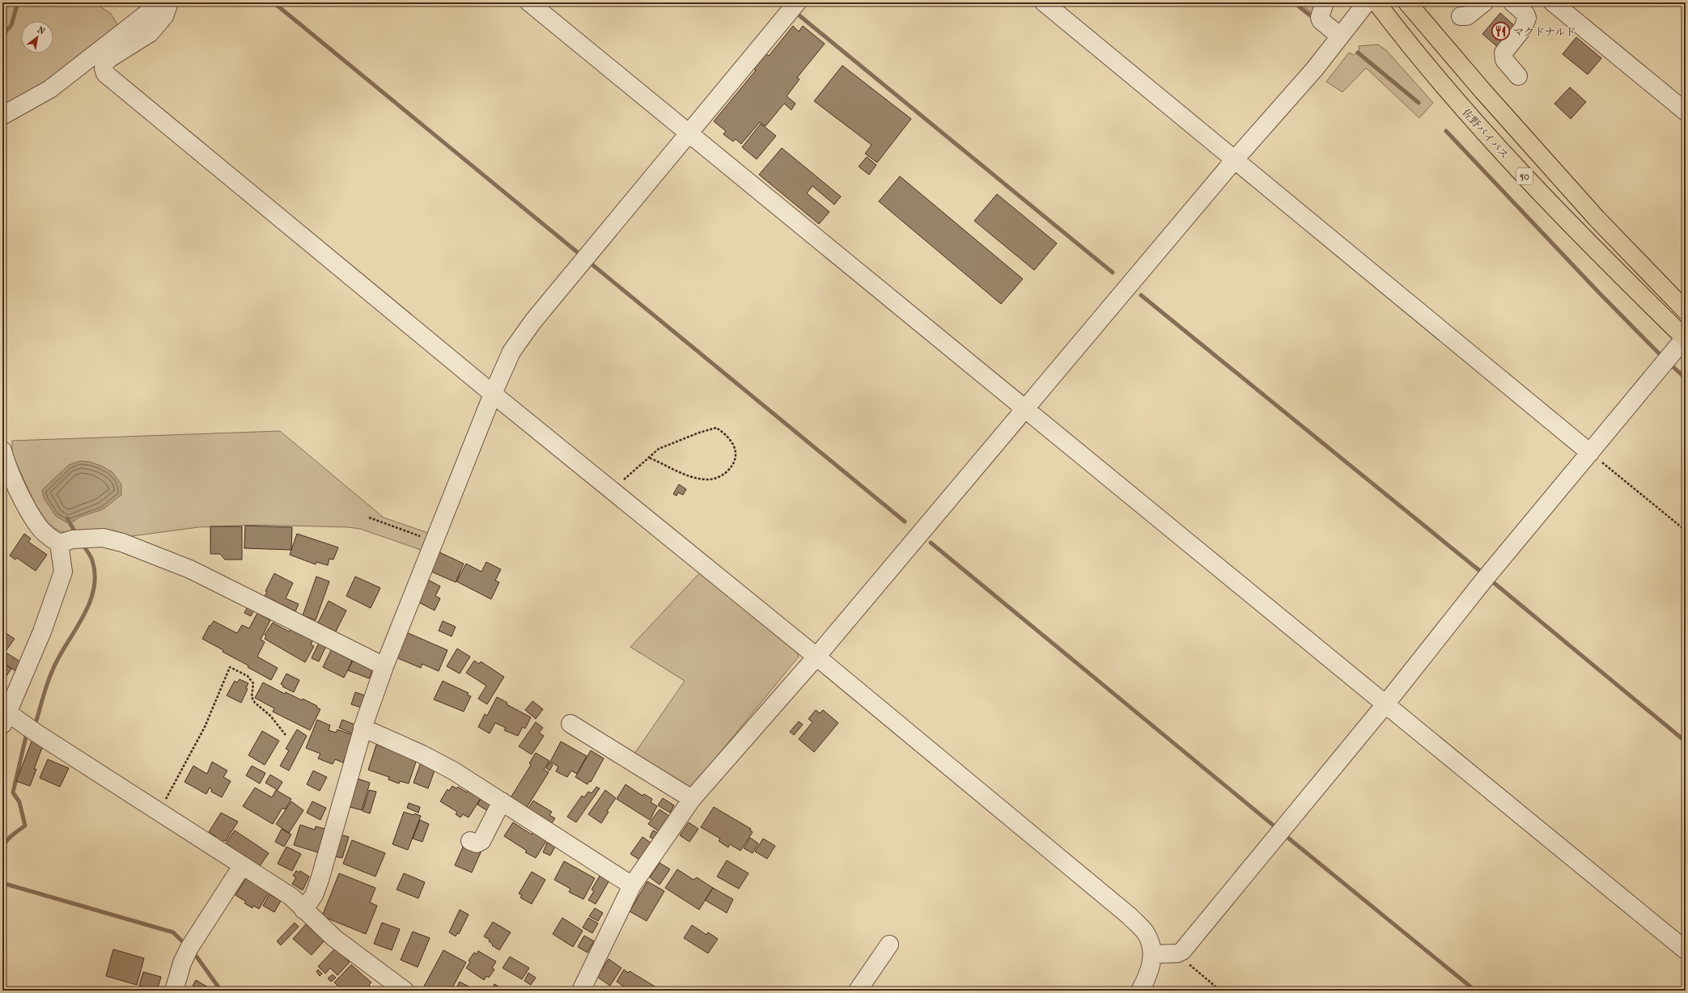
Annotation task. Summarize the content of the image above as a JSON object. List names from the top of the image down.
{
  "streets": {
    "highway": ["佐野バイパス", "50"]
  },
  "places": {
    "restaurant": ["マクドナルド"]
  },
  "north": "top right"
}
